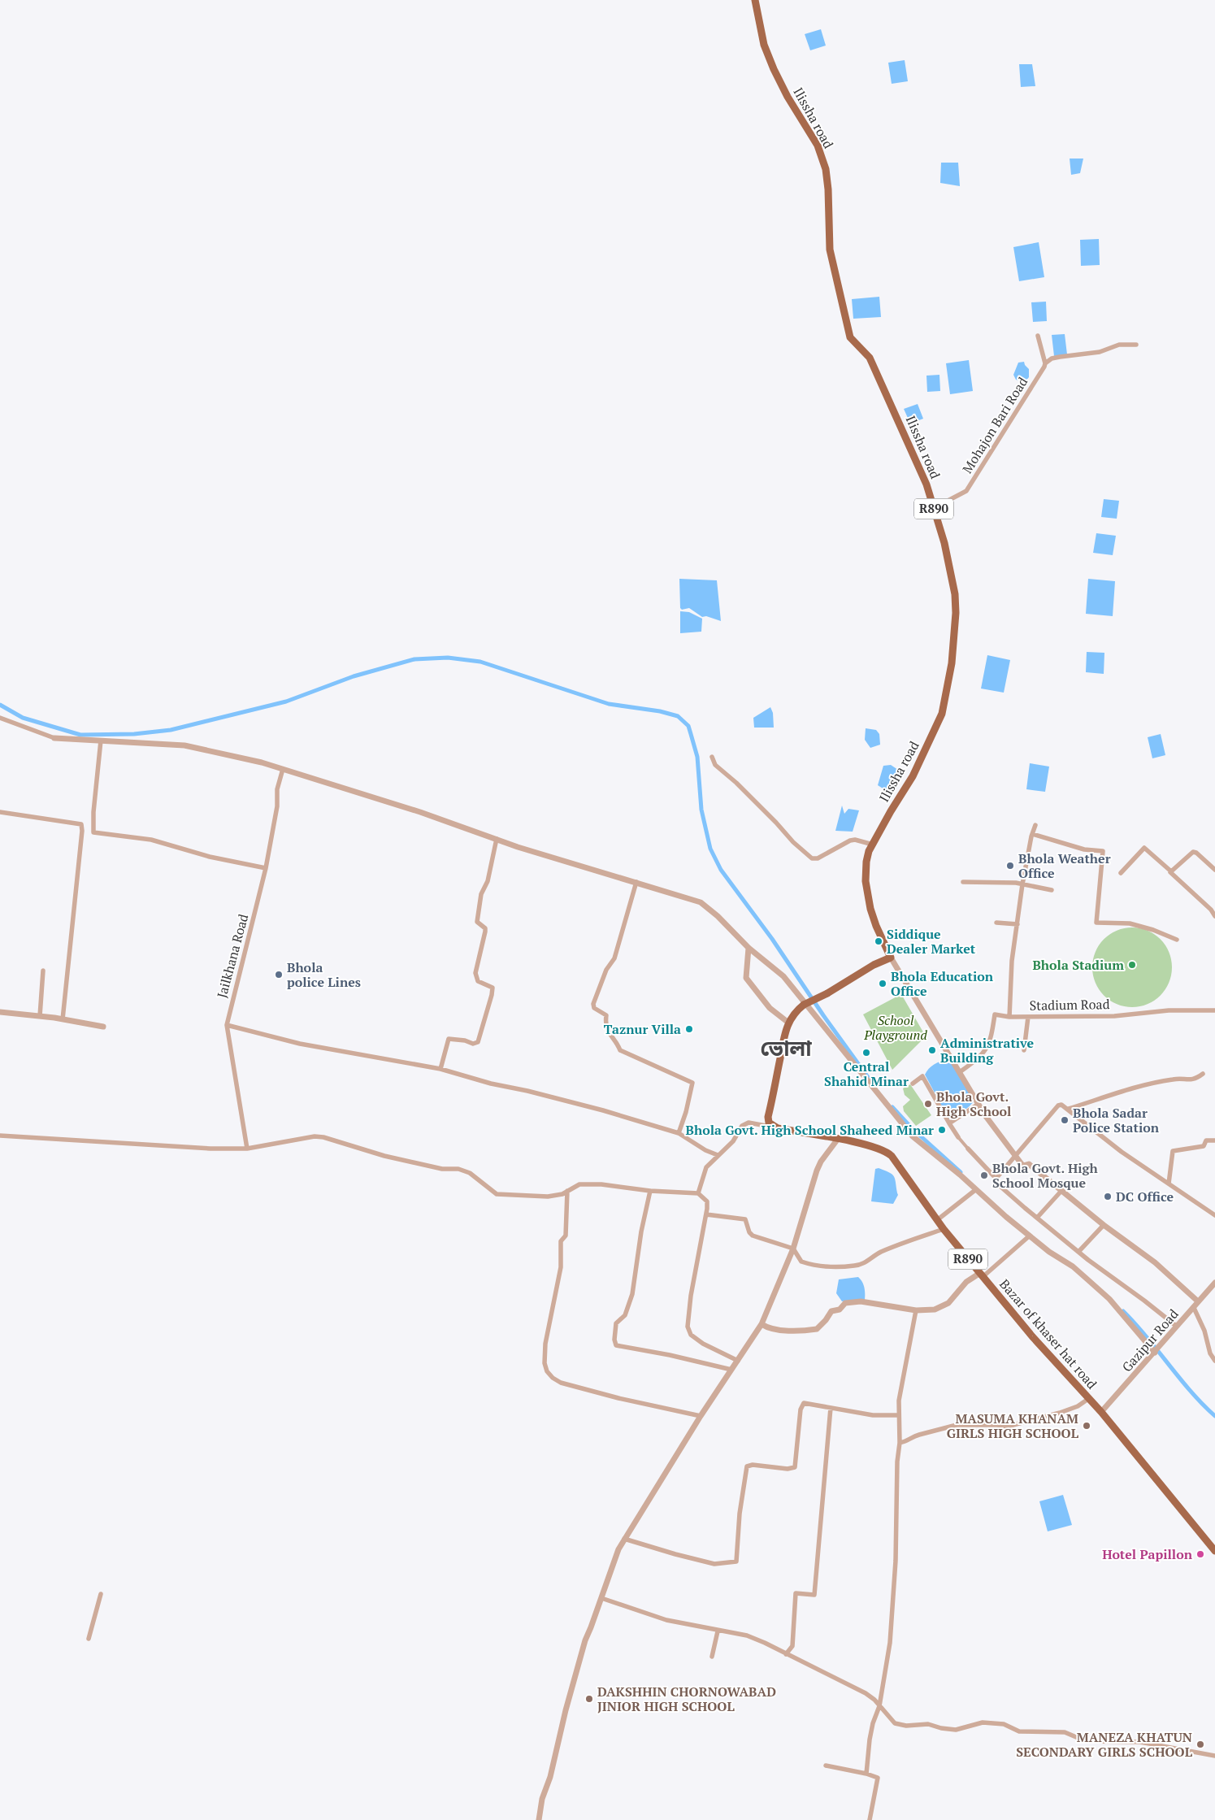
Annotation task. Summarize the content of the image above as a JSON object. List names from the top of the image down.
{
  "streets": {
    "main road": ["Ilissha road", "R890", "Bazar of khaser hat road"],
    "street": [
      "Mohajon Bari Road",
      "Jailkhana Road",
      "Stadium Road",
      "Gazipur Road"
    ]
  },
  "crossings": [
    ["Ilissha road", "Mohajon Bari Road"],
    ["Bazar of khaser hat road", "Gazipur Road"]
  ],
  "districts": ["ভোলা"],
  "parks": ["School Playground"],
  "places": [
    "Bhola Weather Office",
    "Siddique Dealer Market",
    "Bhola Stadium",
    "Bhola police Lines",
    "Bhola Education Office",
    "Taznur Villa",
    "Administrative Building",
    "Central Shahid Minar",
    "Bhola Govt. High School",
    "Bhola Sadar Police Station",
    "Bhola Govt. High School Shaheed Minar",
    "Bhola Govt. High School Mosque",
    "DC Office",
    "MASUMA KHANAM GIRLS HIGH SCHOOL",
    "Hotel Papillon",
    "DAKSHHIN CHORNOWABAD JINIOR HIGH SCHOOL",
    "MANEZA KHATUN SECONDARY GIRLS SCHOOL"
  ]
}
